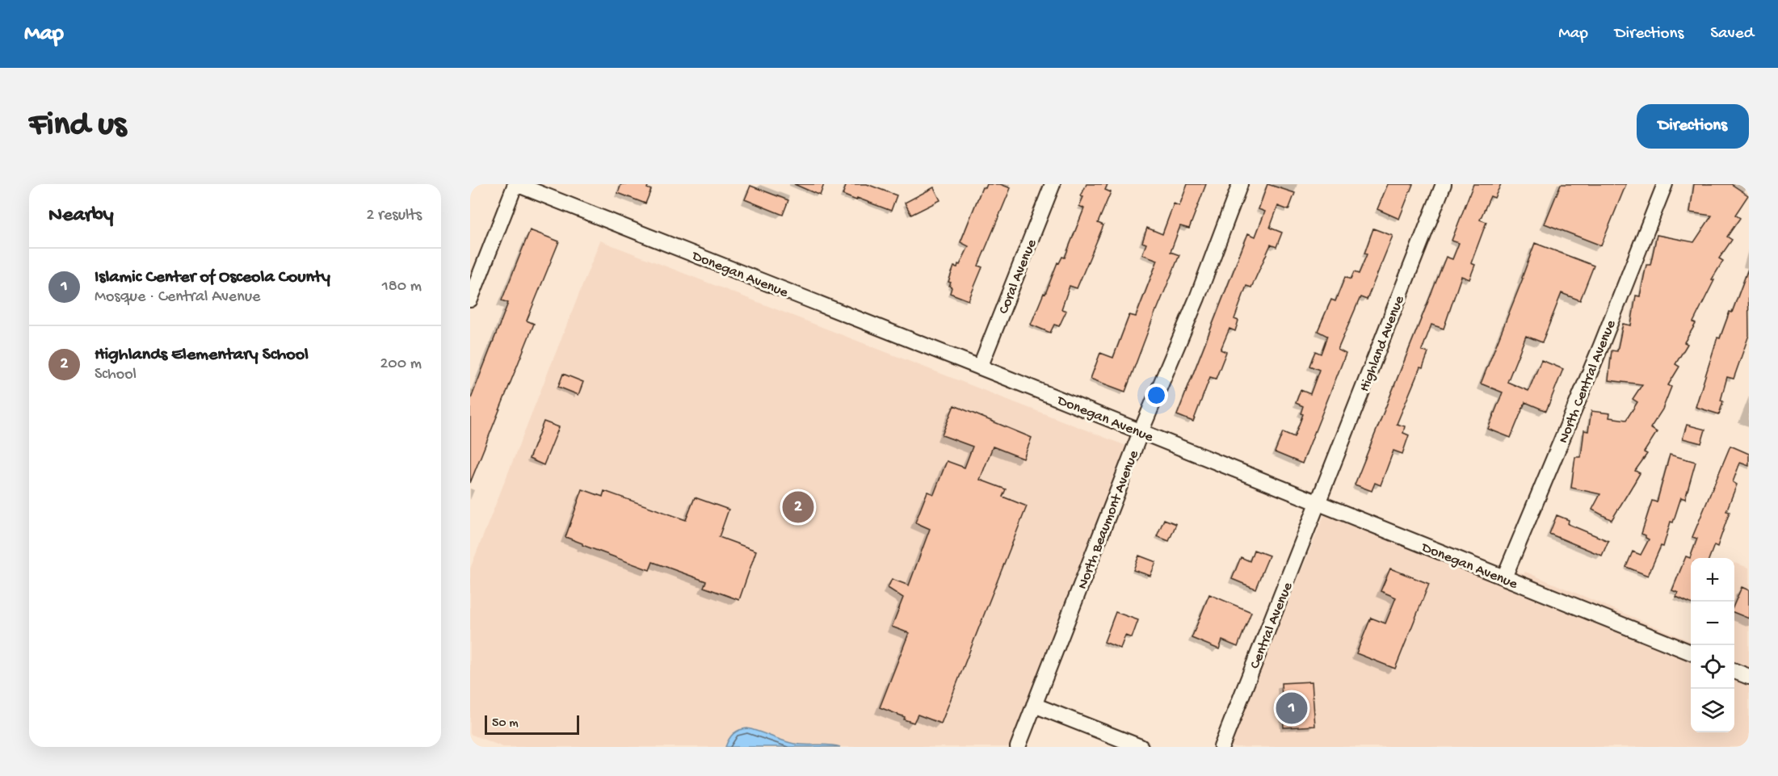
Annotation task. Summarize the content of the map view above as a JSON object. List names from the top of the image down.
{
  "streets": {
    "street": [
      "Donegan Avenue",
      "Coral Avenue",
      "Highland Avenue",
      "North Central Avenue",
      "North Beaumont Avenue",
      "Central Avenue"
    ]
  },
  "crossings": [
    ["Donegan Avenue", "Coral Avenue"],
    ["Donegan Avenue", "Highland Avenue"],
    ["Donegan Avenue", "North Central Avenue"],
    ["Donegan Avenue", "North Beaumont Avenue"],
    ["Donegan Avenue", "Central Avenue"],
    ["Highland Avenue", "Central Avenue"]
  ],
  "scale_bar": "50 m",
  "page": {
    "header": "Map",
    "nav": ["Map", "Directions", "Saved"],
    "buttons": "Directions",
    "title": "Find us",
    "heading": ["Nearby", "2 results"],
    "list": [
      {
        "mark": "1",
        "name": "Islamic Center of Osceola County",
        "note": "Mosque · Central Avenue",
        "value": "180 m"
      },
      {
        "mark": "2",
        "name": "Highlands Elementary School",
        "note": "School",
        "value": "200 m"
      }
    ],
    "pins": ["2", "1"],
    "map_buttons": ["+", "−"],
    "scale": "50 m"
  }
}
